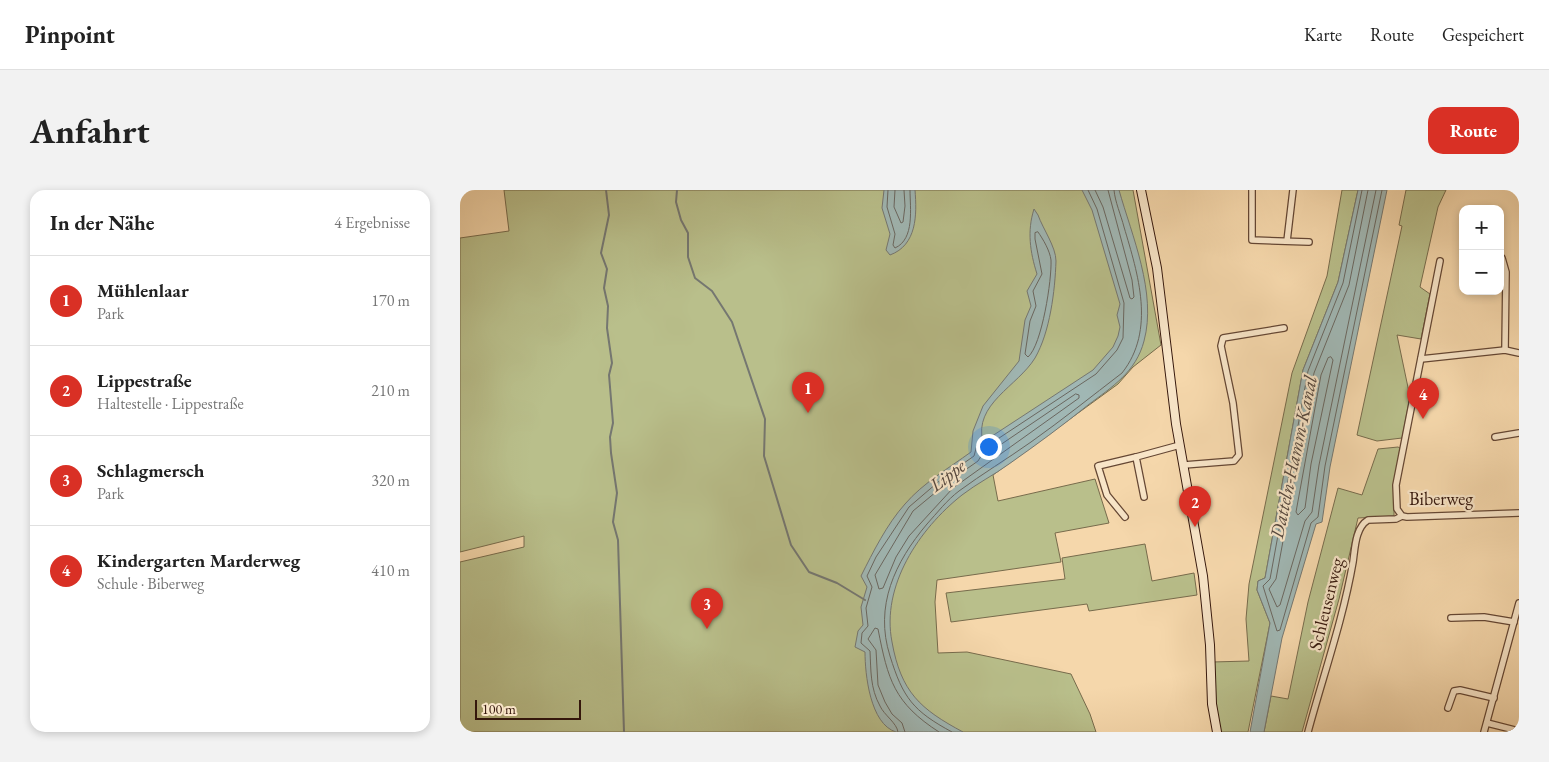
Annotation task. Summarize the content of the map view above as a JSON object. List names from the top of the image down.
{
  "streets": {
    "street": ["Biberweg", "Schleusenweg"]
  },
  "crossings": [
    ["Biberweg", "Schleusenweg"]
  ],
  "water": ["Datteln-Hamm-Kanal", "Lippe"],
  "scale_bar": "100 m",
  "page": {
    "header": "Pinpoint",
    "nav": ["Karte", "Route", "Gespeichert"],
    "buttons": "Route",
    "title": "Anfahrt",
    "heading": ["In der Nähe", "4 Ergebnisse"],
    "map_buttons": ["+", "−"],
    "list": [
      {
        "mark": "1",
        "name": "Mühlenlaar",
        "note": "Park",
        "value": "170 m"
      },
      {
        "mark": "2",
        "name": "Lippestraße",
        "note": "Haltestelle · Lippestraße",
        "value": "210 m"
      },
      {
        "mark": "3",
        "name": "Schlagmersch",
        "note": "Park",
        "value": "320 m"
      },
      {
        "mark": "4",
        "name": "Kindergarten Marderweg",
        "note": "Schule · Biberweg",
        "value": "410 m"
      }
    ],
    "pins": [
      "1",
      "4",
      "2",
      "3"
    ],
    "scale": "100 m"
  }
}
